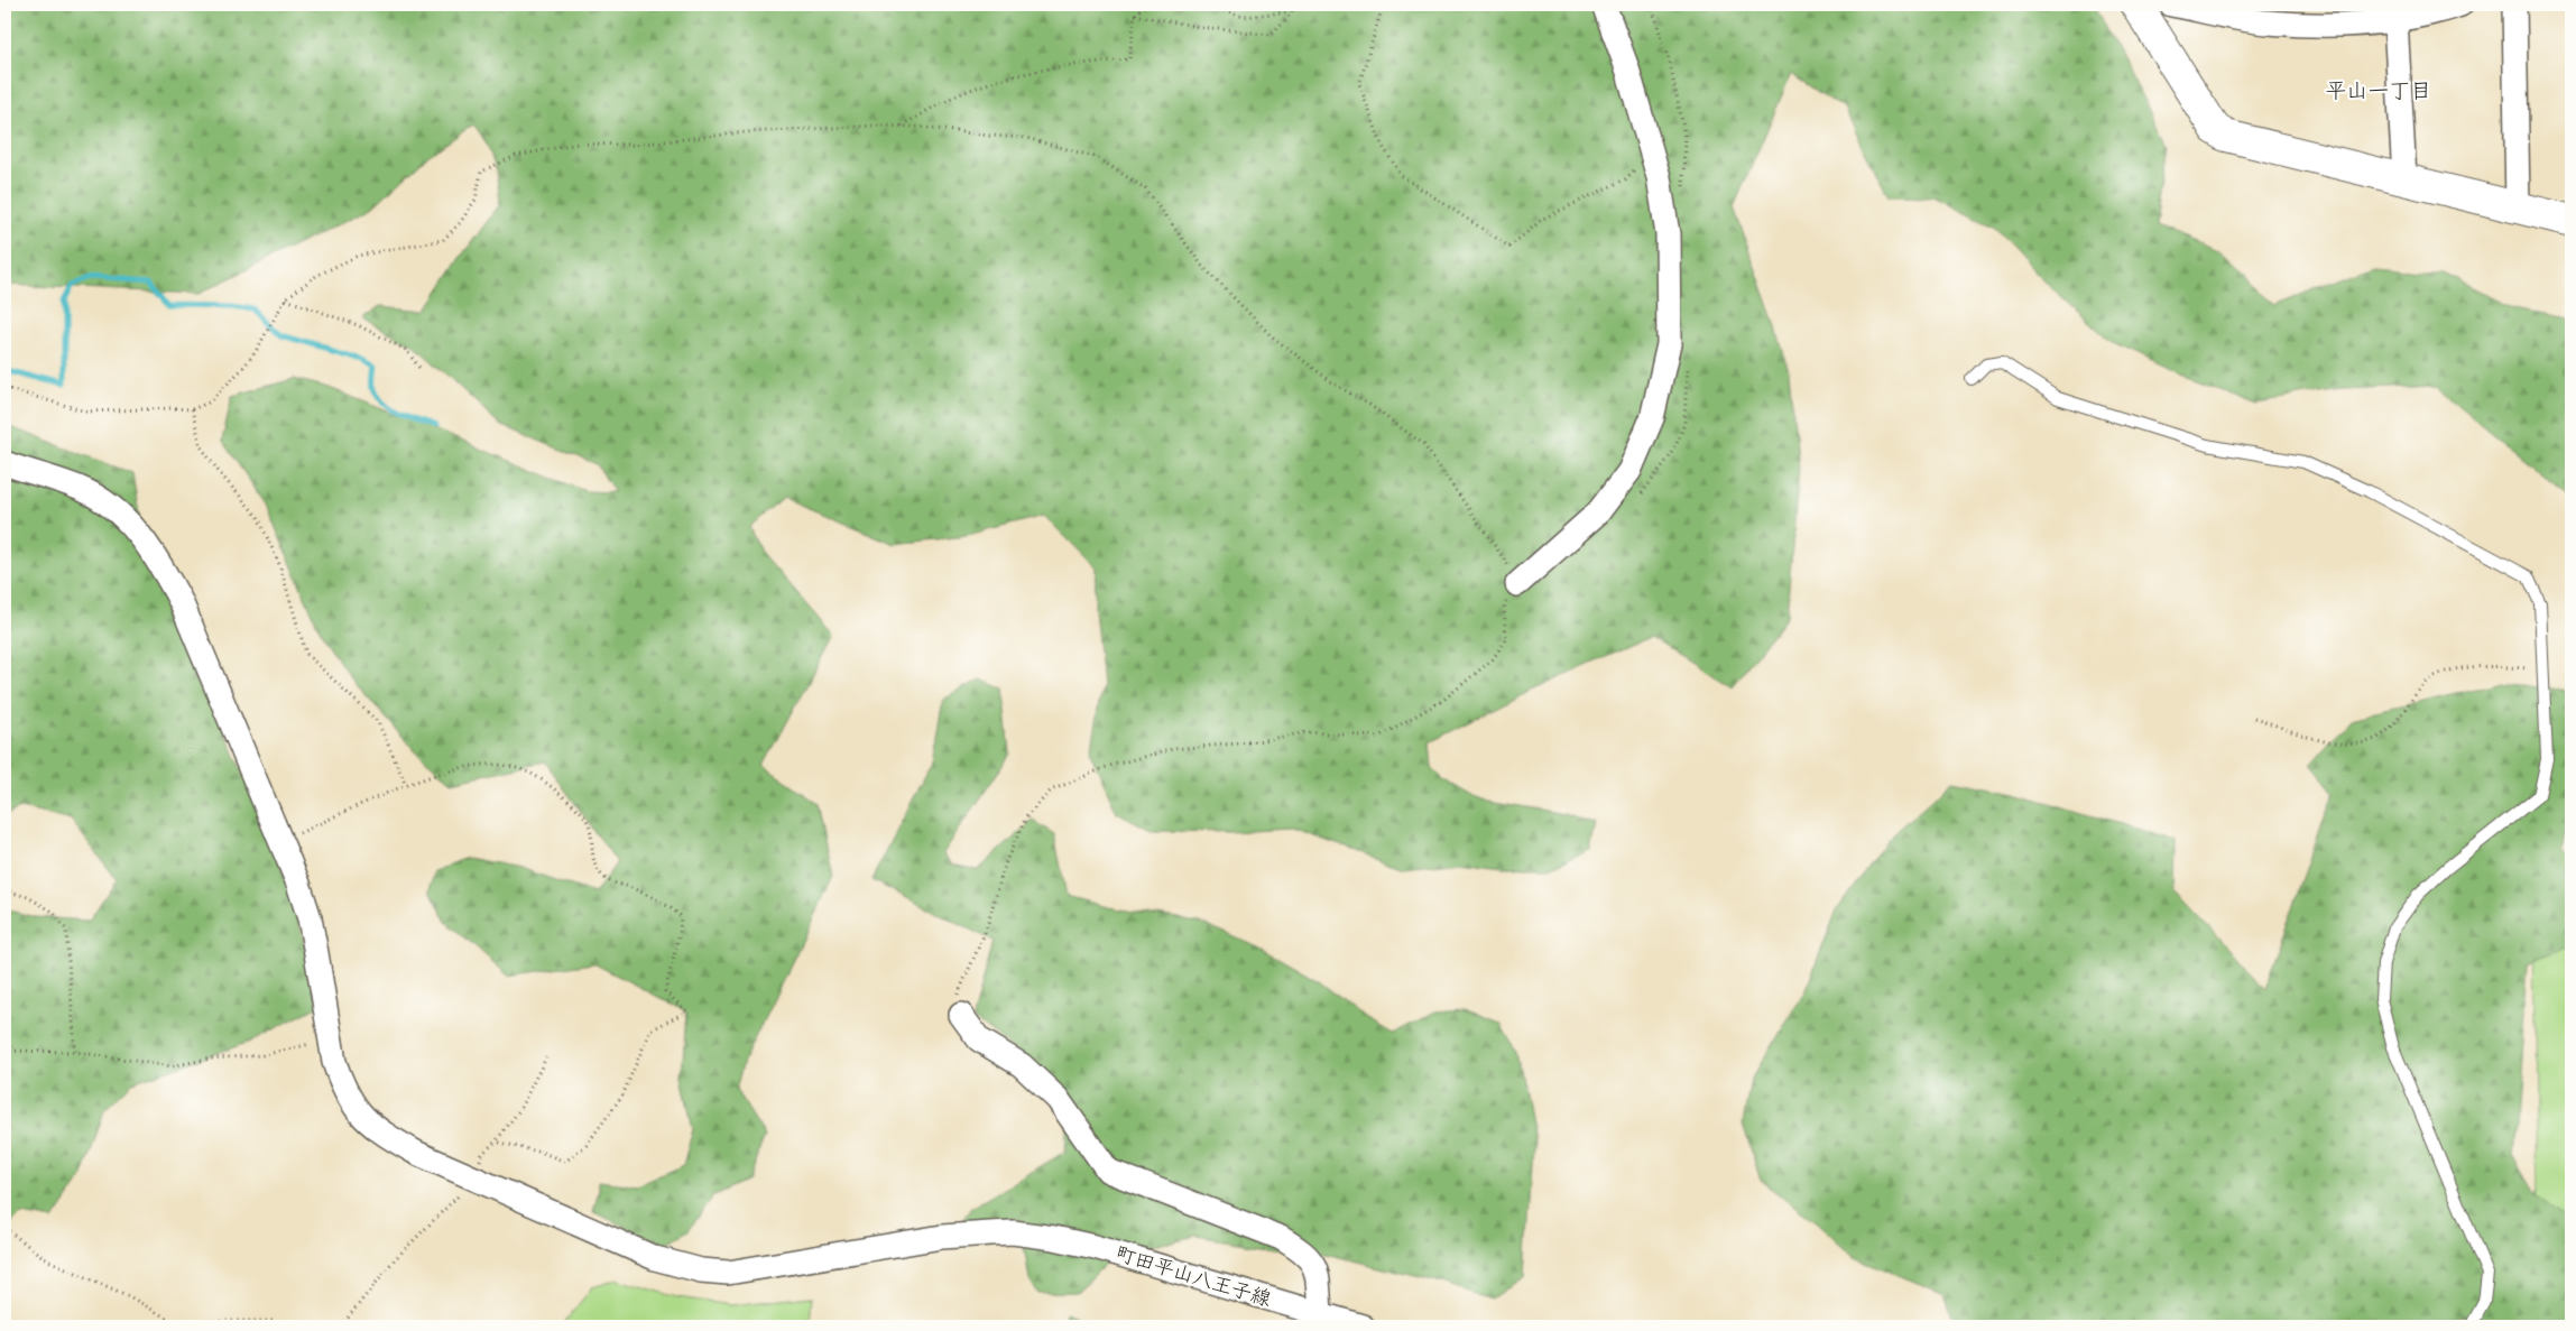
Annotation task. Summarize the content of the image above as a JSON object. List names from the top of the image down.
{
  "streets": {
    "street": ["町田平山八王子線"]
  },
  "districts": ["平山一丁目"]
}
